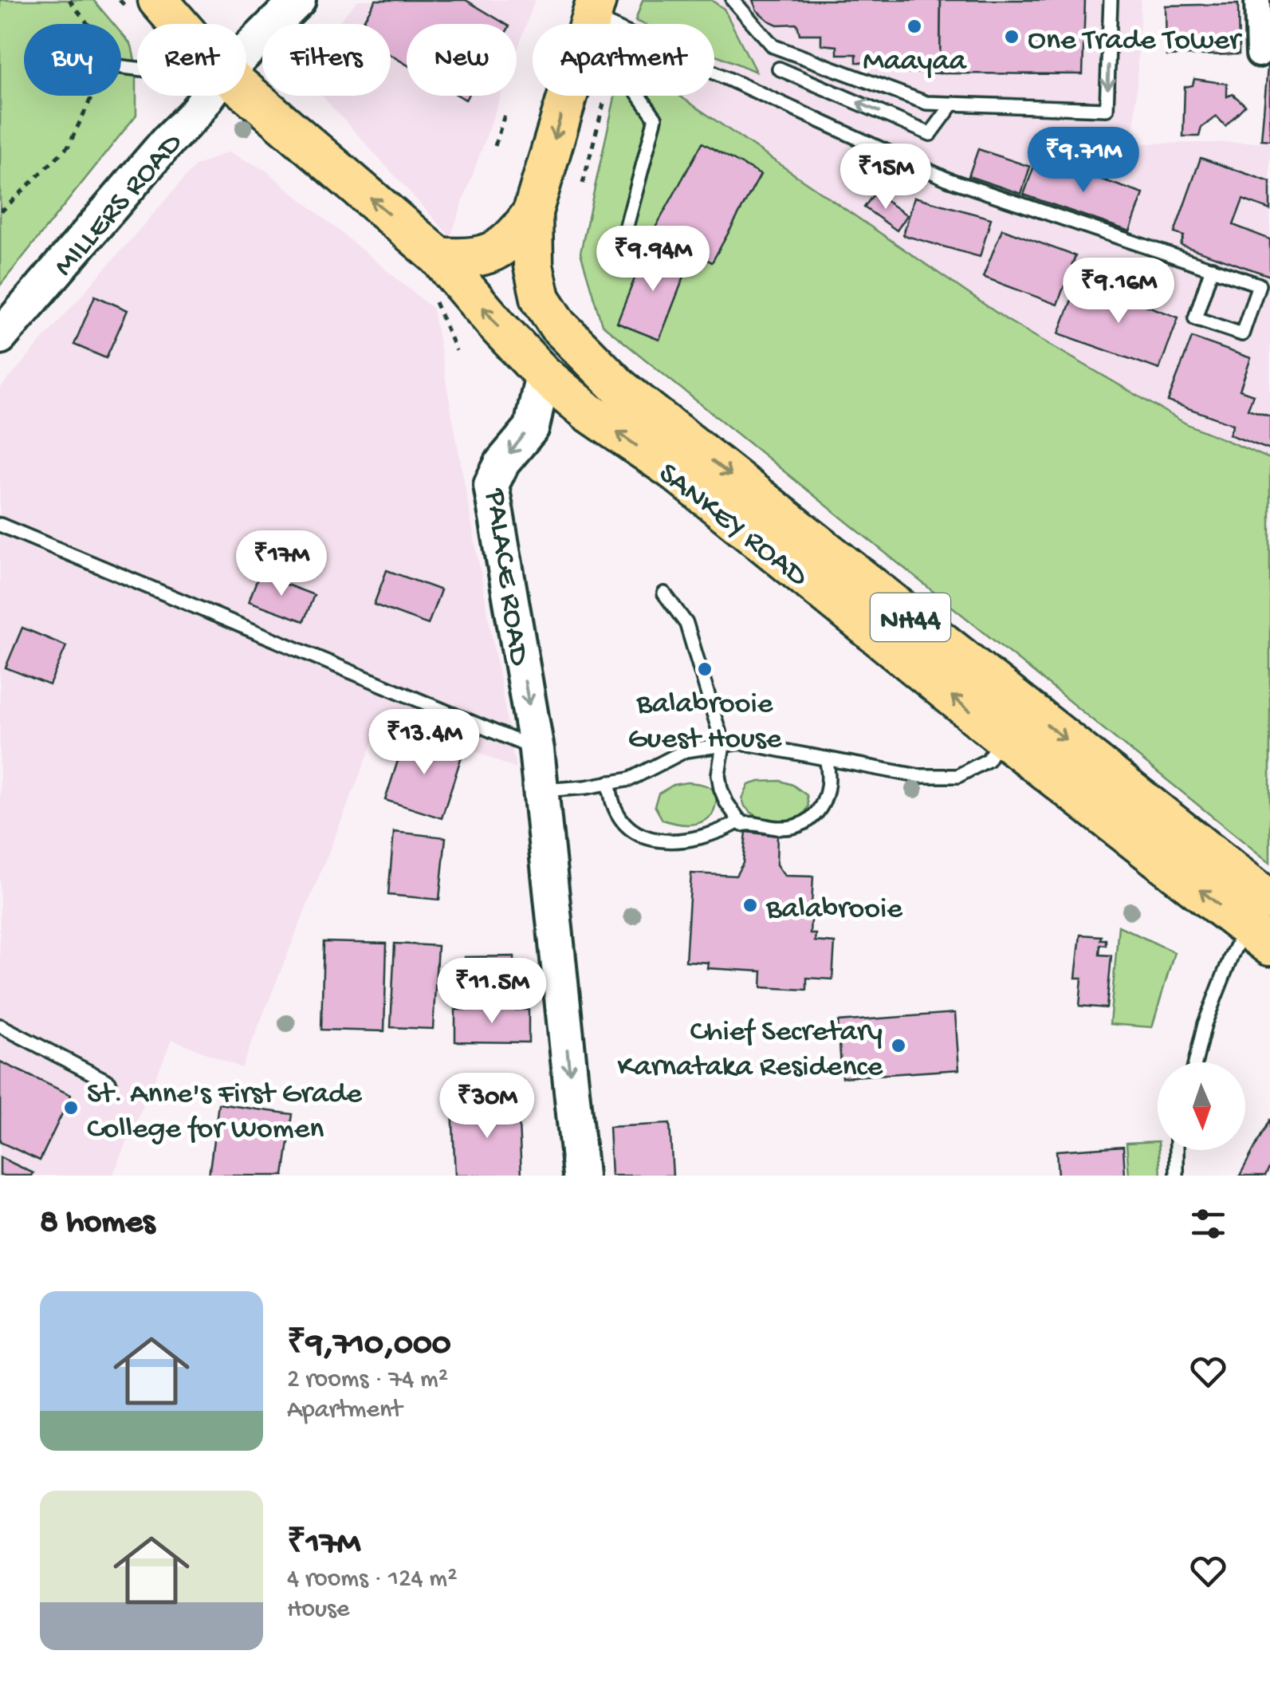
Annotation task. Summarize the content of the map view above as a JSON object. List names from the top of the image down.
{
  "streets": {
    "main road": ["SANKEY ROAD", "PALACE ROAD", "NH44"],
    "street": ["MILLERS ROAD"]
  },
  "crossings": [
    ["SANKEY ROAD", "PALACE ROAD"]
  ],
  "one_way": ["PALACE ROAD"],
  "places": [
    "Maayaa",
    "One Trade Tower",
    "Balabrooie Guest House",
    "Balabrooie",
    "Chief Secretary Karnataka Residence",
    "St. Anne's First Grade College for Women"
  ],
  "north": "bottom",
  "page": {
    "chip": [
      "Buy",
      "Rent",
      "Filters",
      "New",
      "Apartment"
    ],
    "price": [
      "₹9.71M",
      "₹15M",
      "₹9.94M",
      "₹9.16M",
      "₹17M",
      "₹13.4M",
      "₹11.5M",
      "₹30M"
    ],
    "heading": "8 homes",
    "list": [
      {
        "name": "₹9,710,000",
        "note": "2 rooms · 74 m² · Apartment"
      },
      {
        "name": "₹17M",
        "note": "4 rooms · 124 m² · House"
      }
    ]
  }
}
